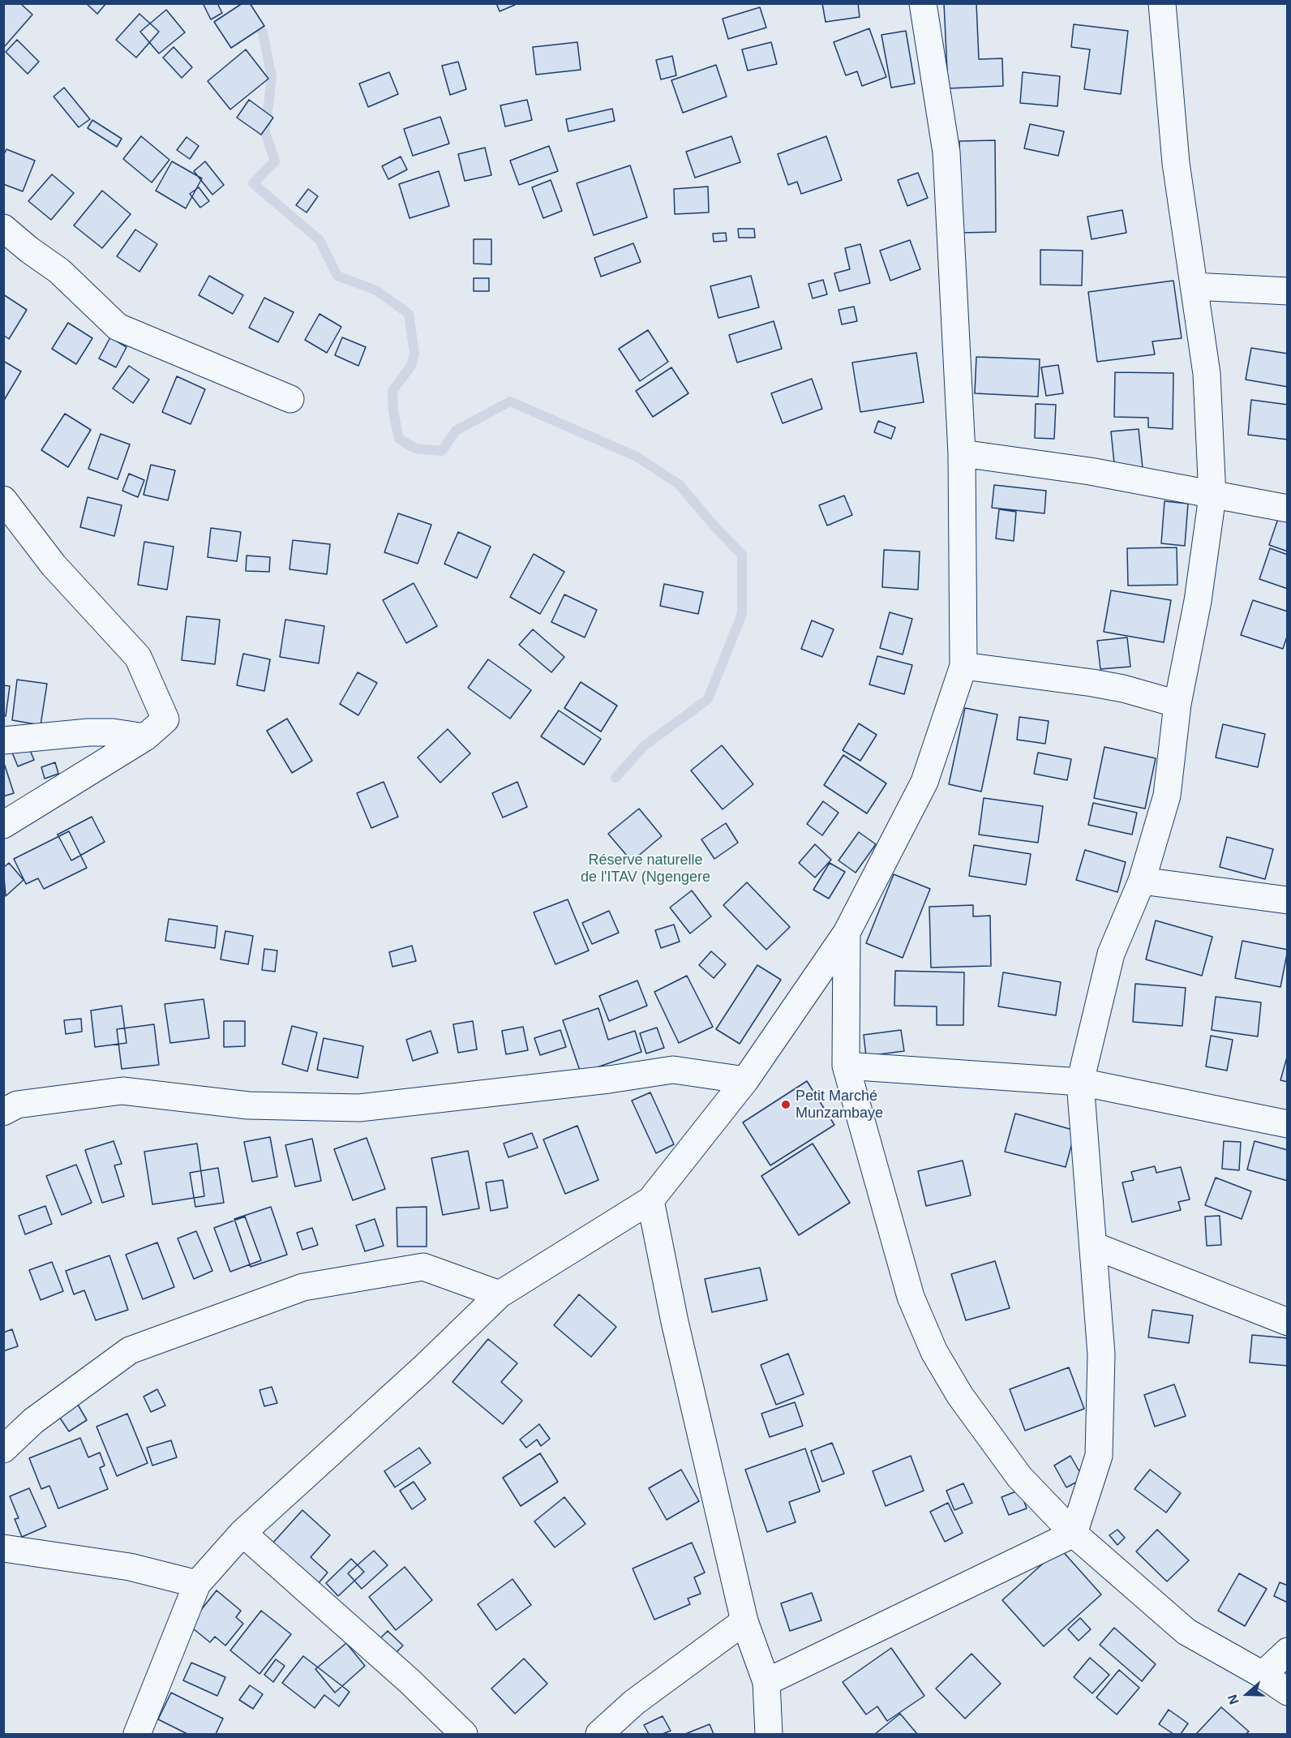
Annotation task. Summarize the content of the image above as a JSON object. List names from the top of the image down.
{
  "parks": ["Réserve naturelle de l'ITAV (Ngengere"],
  "places": ["Petit Marché Munzambaye"],
  "north": "left"
}
